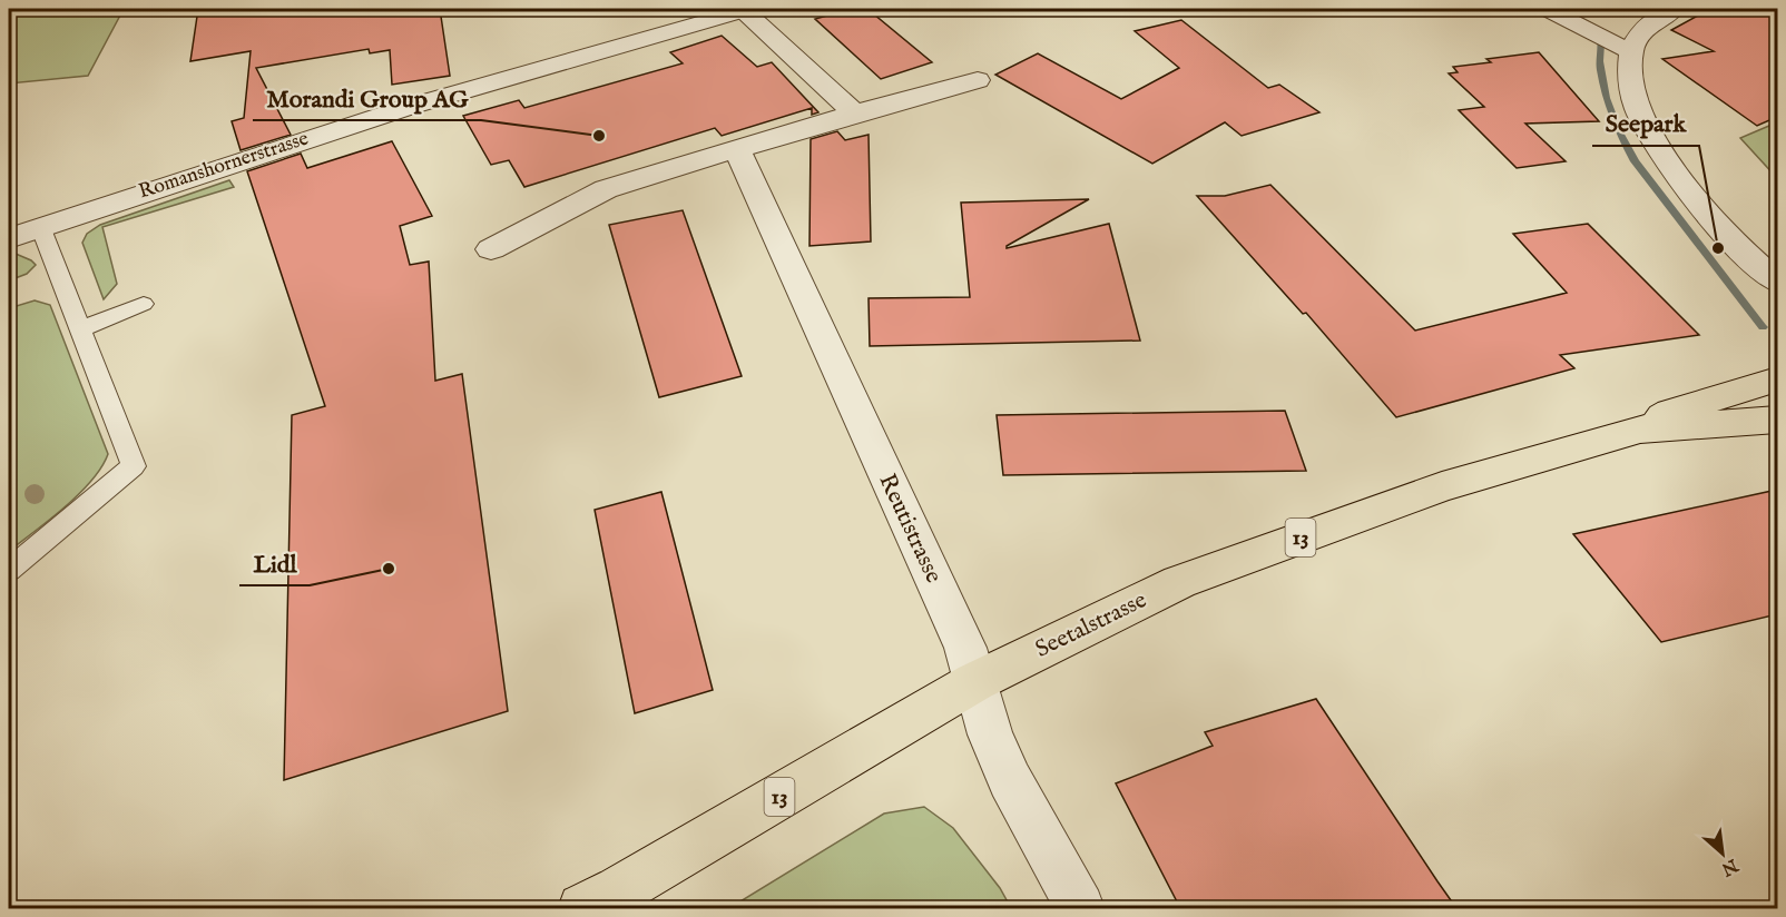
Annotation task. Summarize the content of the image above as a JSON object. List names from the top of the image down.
{
  "streets": {
    "main road": ["13", "Seetalstrasse"],
    "street": ["Romanshornerstrasse", "Reutistrasse"]
  },
  "crossings": [
    ["Reutistrasse", "Seetalstrasse"]
  ],
  "places": ["Morandi Group AG", "Seepark", "Lidl"],
  "north": "bottom right"
}
